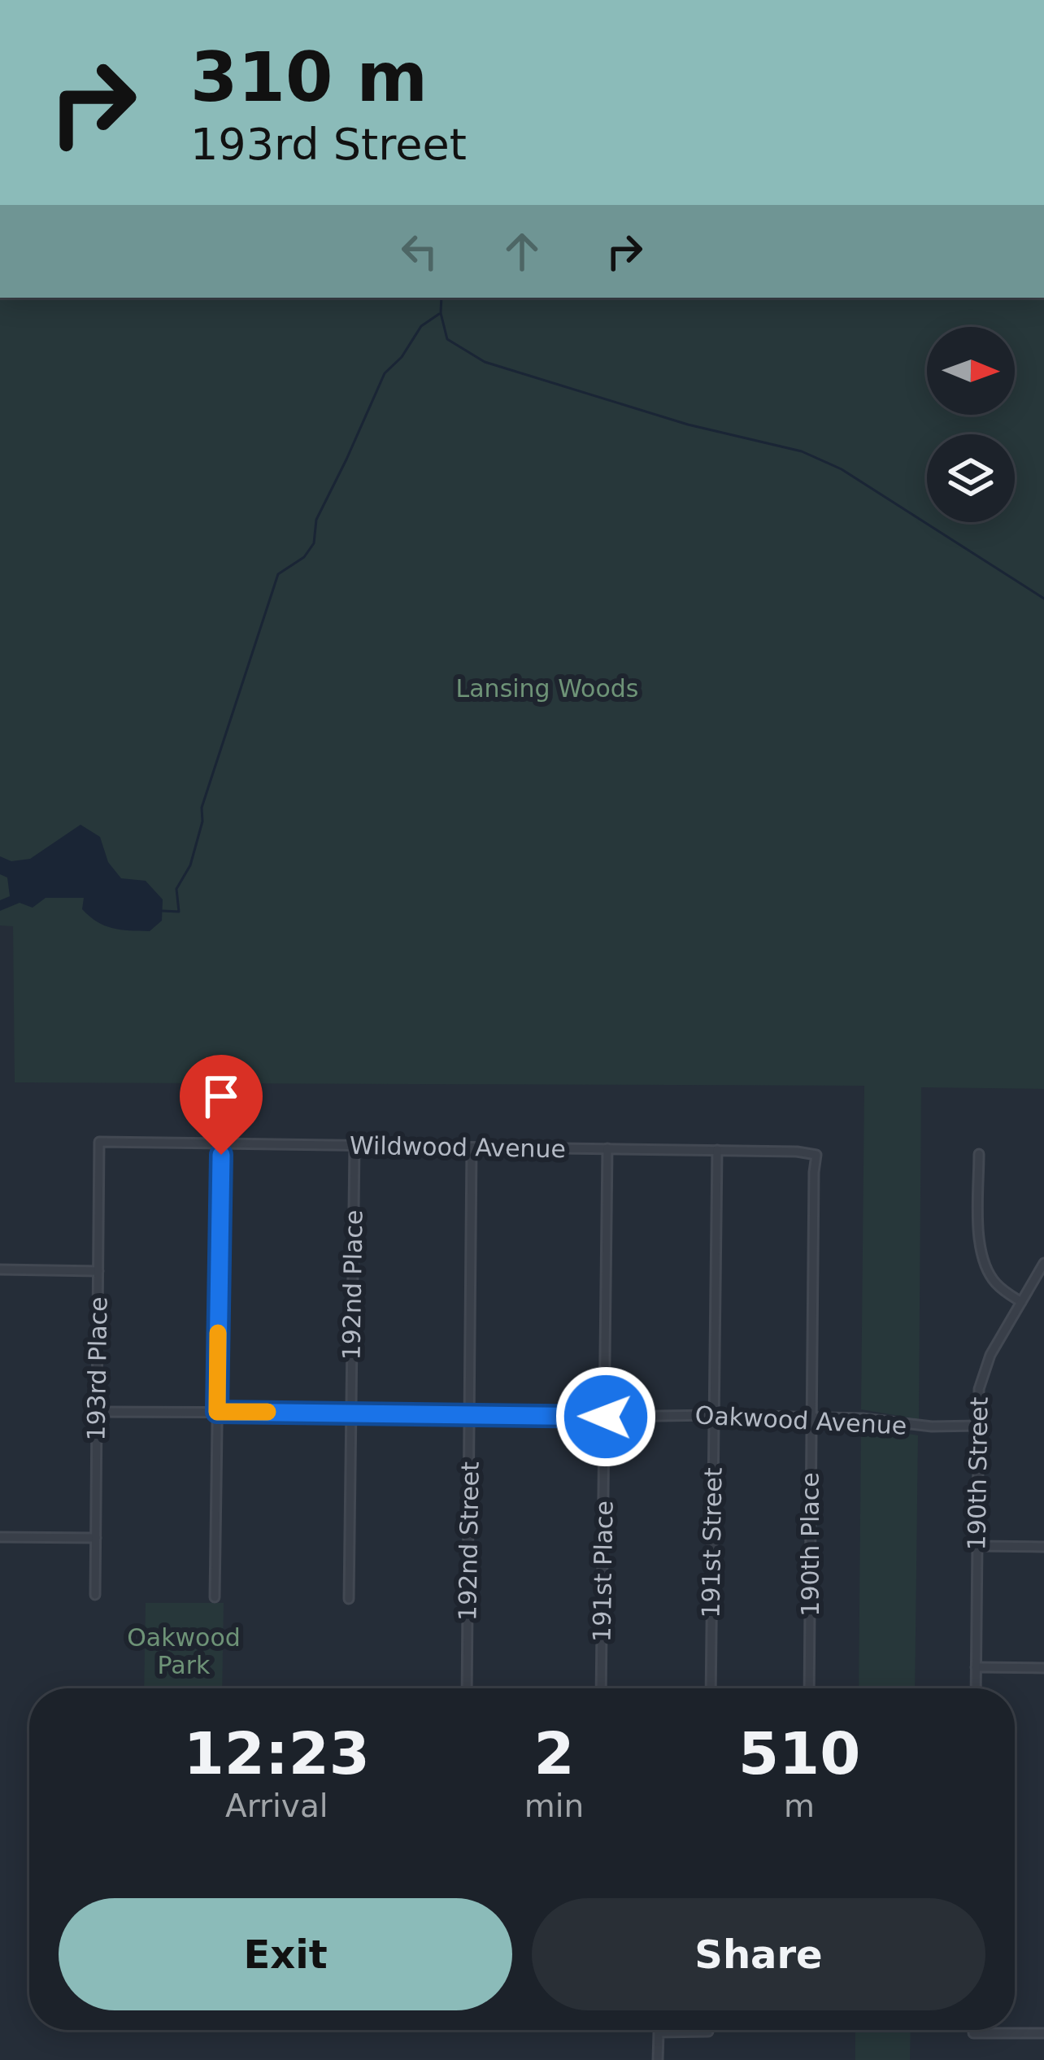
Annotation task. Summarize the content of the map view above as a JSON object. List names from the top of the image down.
{
  "streets": {
    "street": [
      "Wildwood Avenue",
      "192nd Place",
      "193rd Place",
      "Oakwood Avenue",
      "190th Street",
      "192nd Street",
      "191st Street",
      "190th Place",
      "191st Place"
    ]
  },
  "crossings": [
    ["Wildwood Avenue", "192nd Place"],
    ["Wildwood Avenue", "193rd Place"],
    ["Wildwood Avenue", "192nd Street"],
    ["Wildwood Avenue", "191st Street"],
    ["Wildwood Avenue", "190th Place"],
    ["Wildwood Avenue", "191st Place"],
    ["192nd Place", "Oakwood Avenue"],
    ["193rd Place", "Oakwood Avenue"],
    ["Oakwood Avenue", "190th Street"],
    ["Oakwood Avenue", "192nd Street"],
    ["Oakwood Avenue", "191st Street"],
    ["Oakwood Avenue", "190th Place"],
    ["Oakwood Avenue", "191st Place"]
  ],
  "parks": ["Lansing Woods", "Oakwood Park"],
  "north": "right",
  "page": {
    "turn": ["310 m", "193rd Street"],
    "eta": [
      "12:23",
      "Arrival",
      "2",
      "min",
      "510",
      "m"
    ],
    "buttons": ["Exit", "Share"]
  }
}
